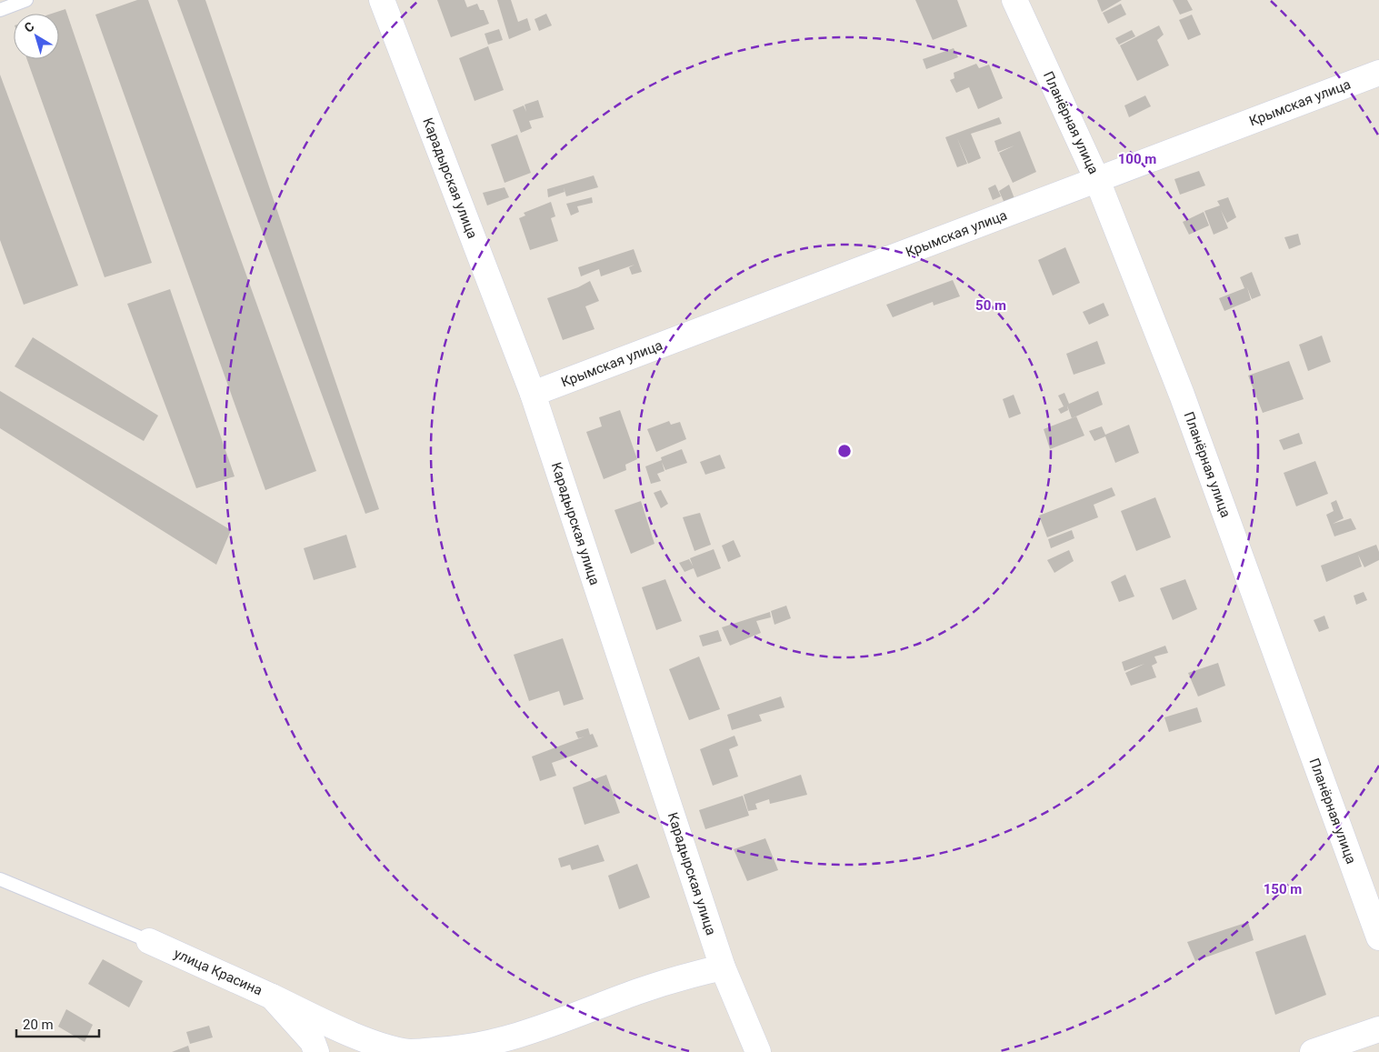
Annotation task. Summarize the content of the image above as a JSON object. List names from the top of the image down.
{
  "streets": {
    "street": [
      "Крымская улица",
      "Планёрная улица",
      "Карадырская улица",
      "улица Красина"
    ]
  },
  "crossings": [
    ["Крымская улица", "Планёрная улица"],
    ["Крымская улица", "Карадырская улица"]
  ],
  "scale_bar": "20 m",
  "north": "top left",
  "rings": ["100 m", "50 m", "150 m"]
}
